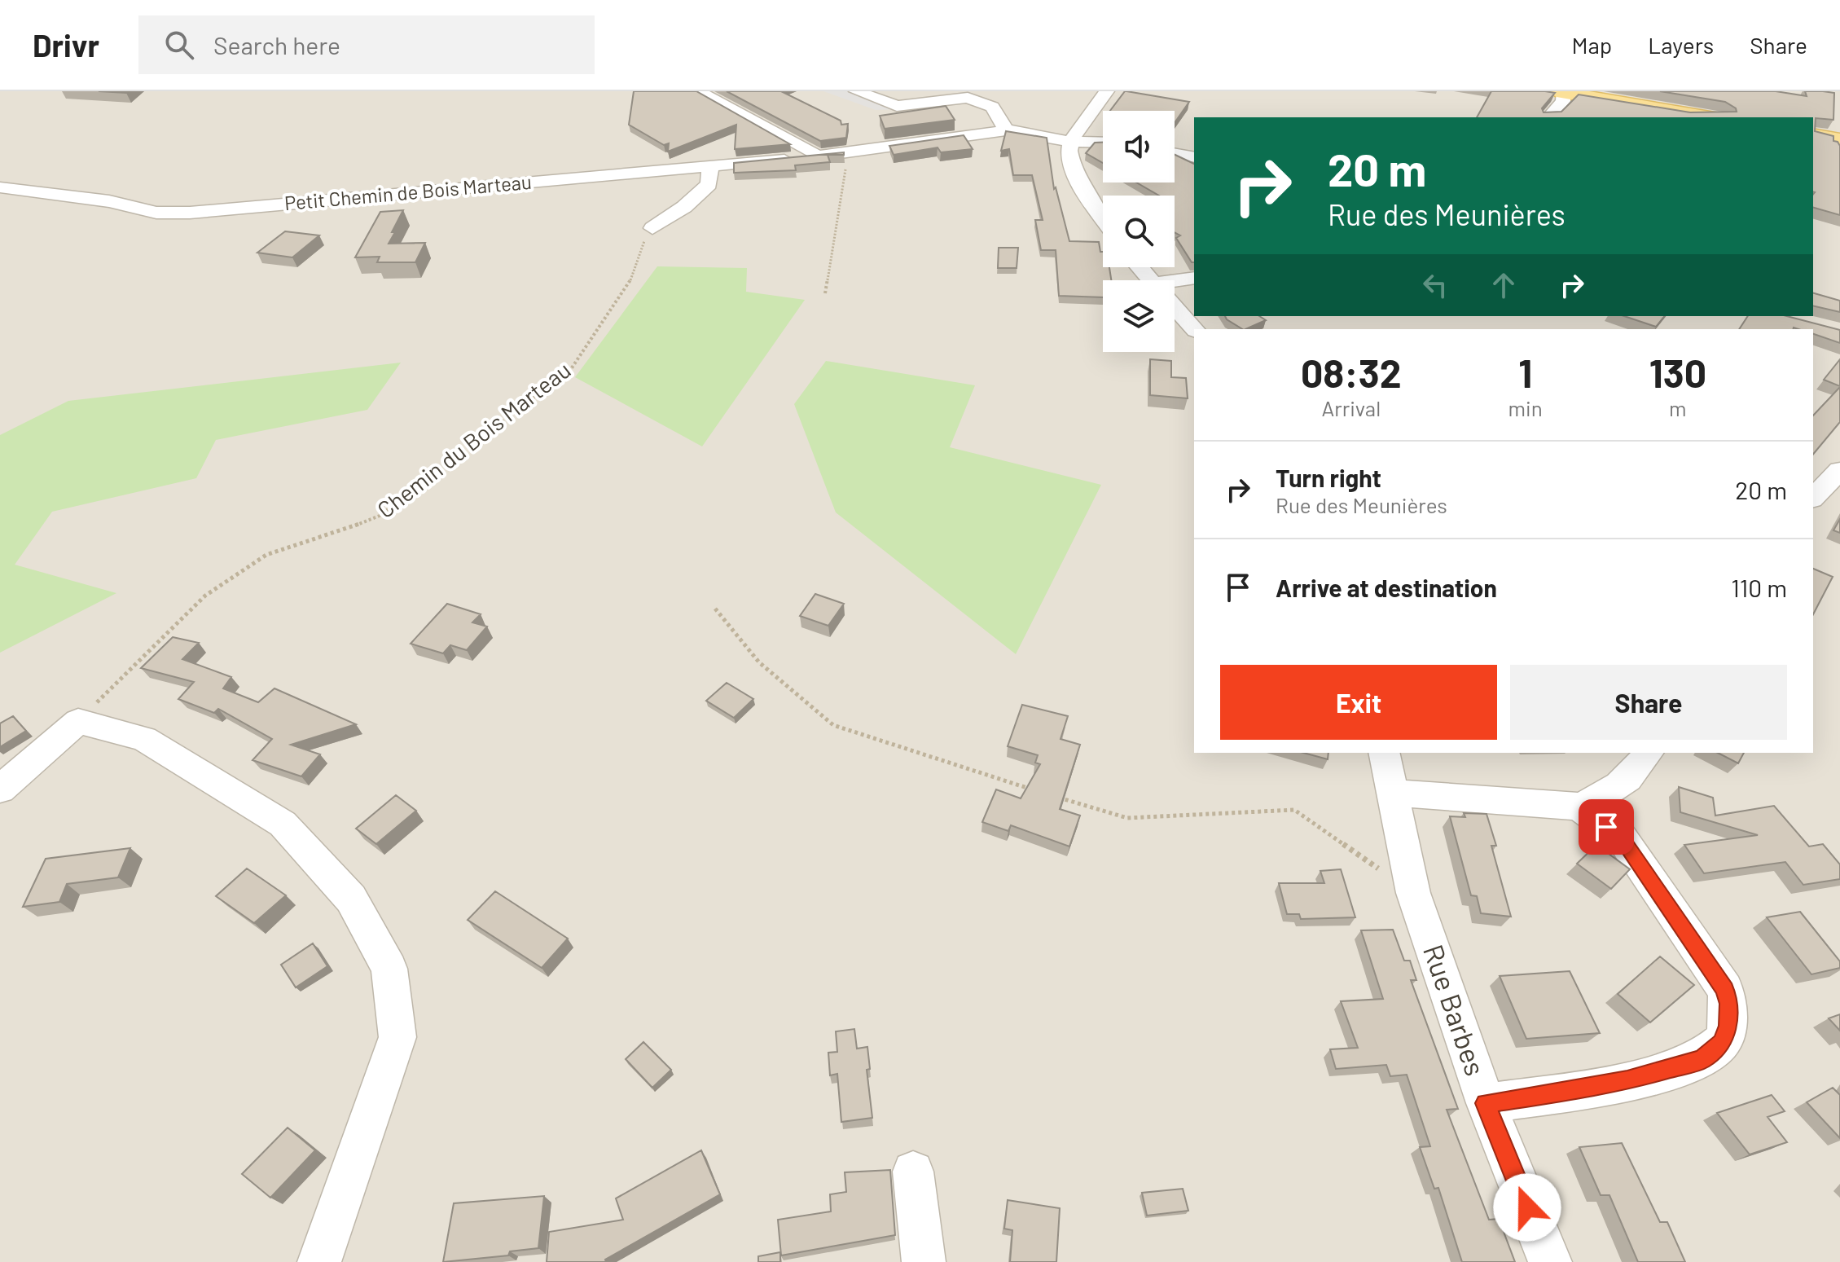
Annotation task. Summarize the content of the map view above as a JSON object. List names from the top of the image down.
{
  "streets": {
    "street": ["Petit Chemin de Bois Marteau", "Rue Barbes"],
    "path": ["Chemin du Bois Marteau"]
  },
  "page": {
    "header": "Drivr",
    "search": "Search here",
    "nav": ["Map", "Layers", "Share"],
    "turn": ["20 m", "Rue des Meunières"],
    "eta": [
      "08:32",
      "Arrival",
      "1",
      "min",
      "130",
      "m"
    ],
    "list": [
      {
        "name": "Turn right",
        "note": "Rue des Meunières",
        "value": "20 m"
      },
      {
        "name": "Arrive at destination",
        "value": "110 m"
      }
    ],
    "buttons": ["Exit", "Share"]
  }
}
